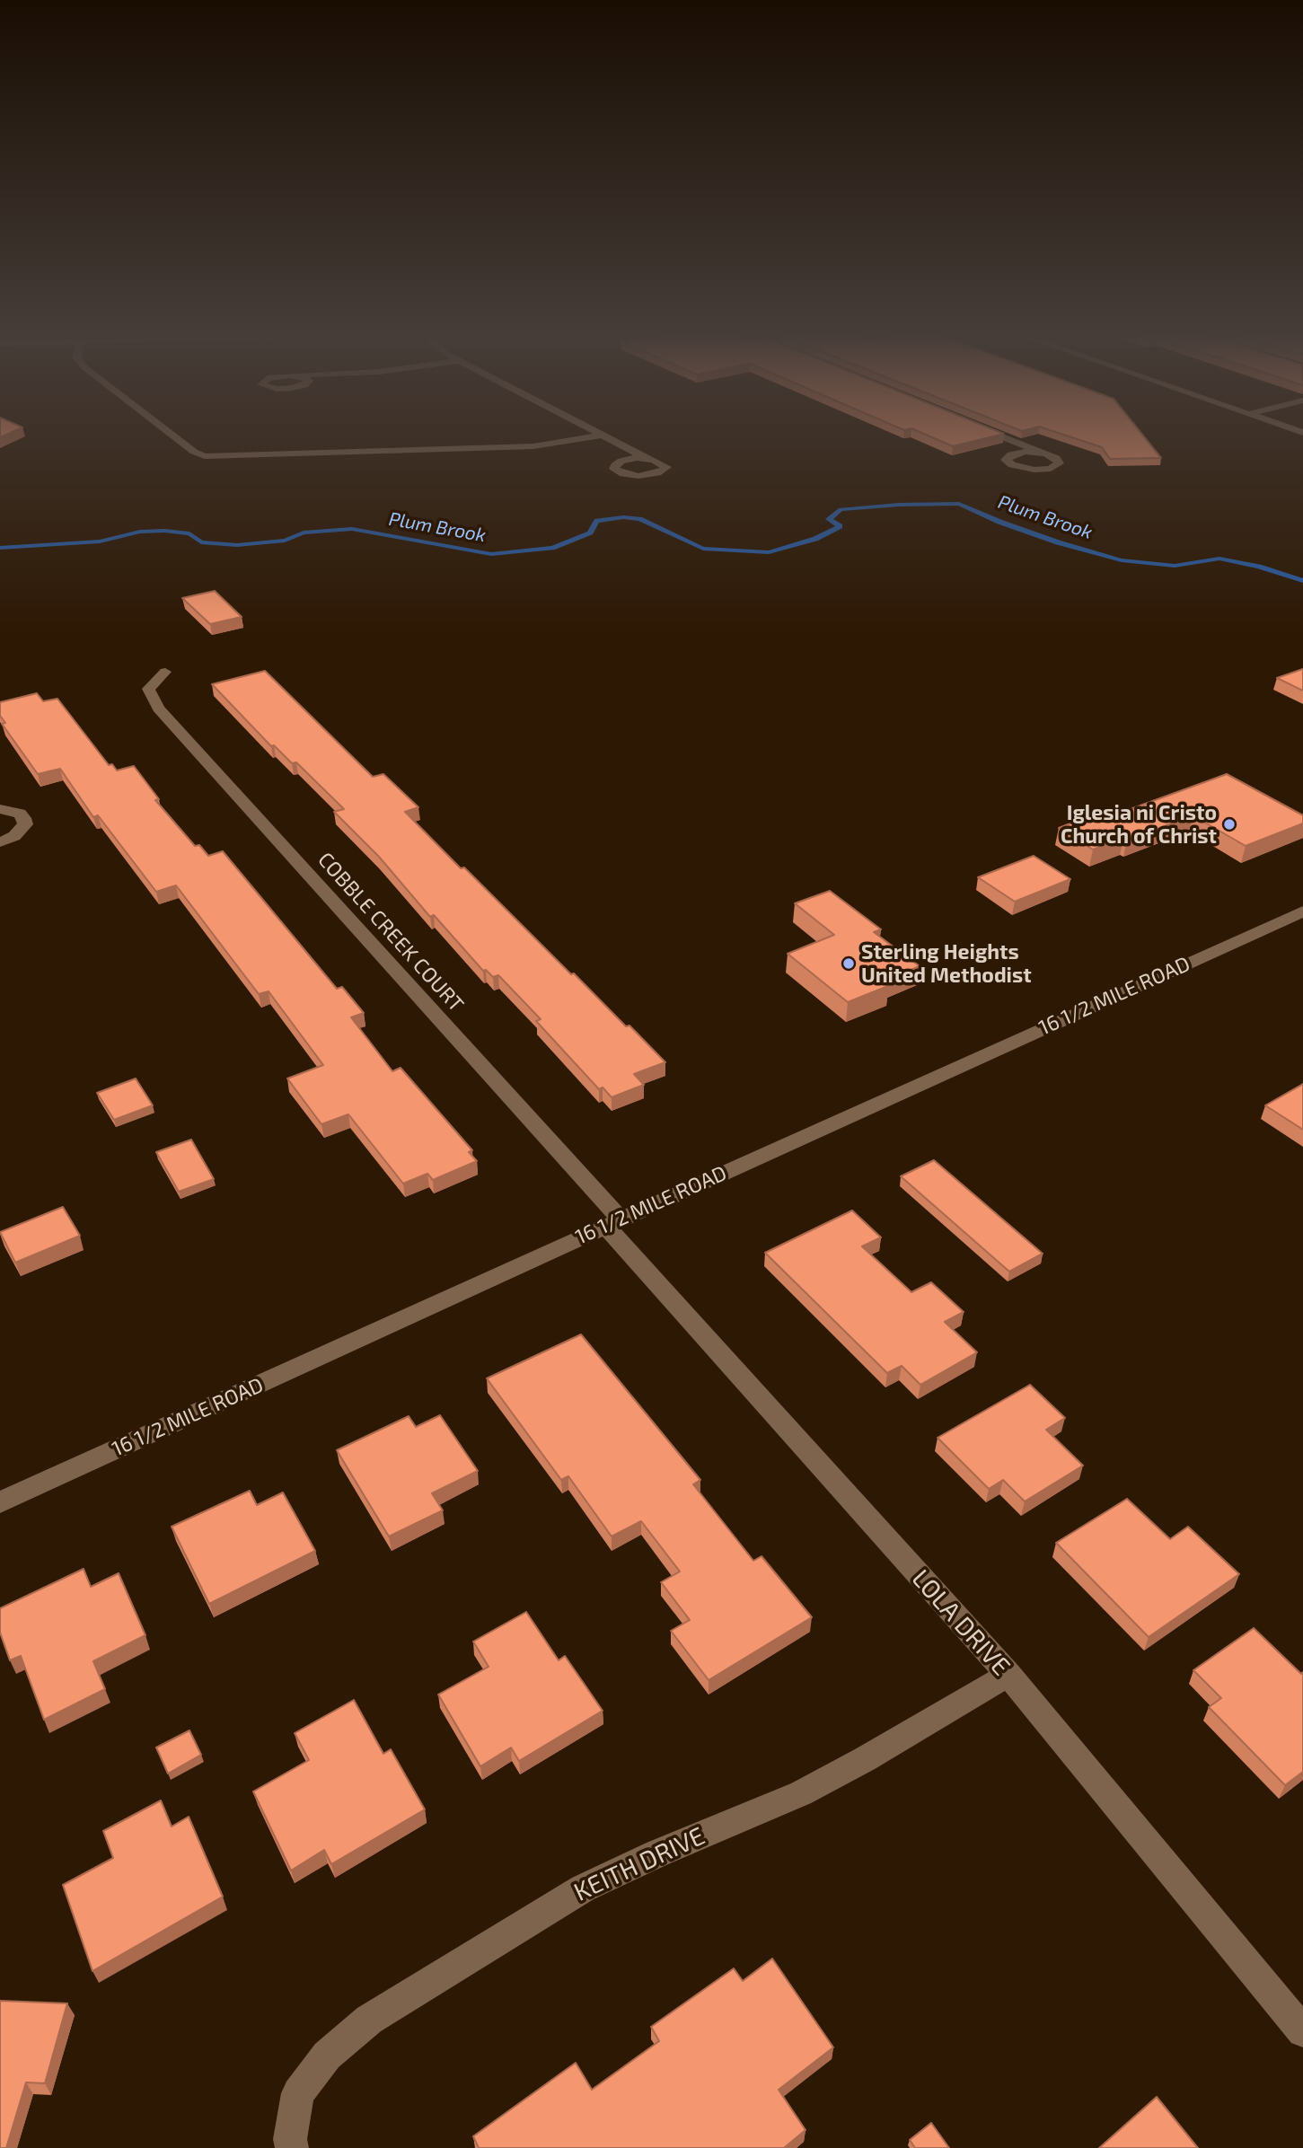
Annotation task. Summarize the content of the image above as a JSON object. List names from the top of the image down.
{
  "streets": {
    "street": [
      "COBBLE CREEK COURT",
      "16 1/2 MILE ROAD",
      "LOLA DRIVE",
      "KEITH DRIVE"
    ]
  },
  "crossings": [
    ["COBBLE CREEK COURT", "16 1/2 MILE ROAD"],
    ["COBBLE CREEK COURT", "LOLA DRIVE"],
    ["16 1/2 MILE ROAD", "LOLA DRIVE"],
    ["LOLA DRIVE", "KEITH DRIVE"]
  ],
  "water": ["Plum Brook"],
  "places": ["Iglesia ni Cristo Church of Christ", "Sterling Heights United Methodist"]
}
